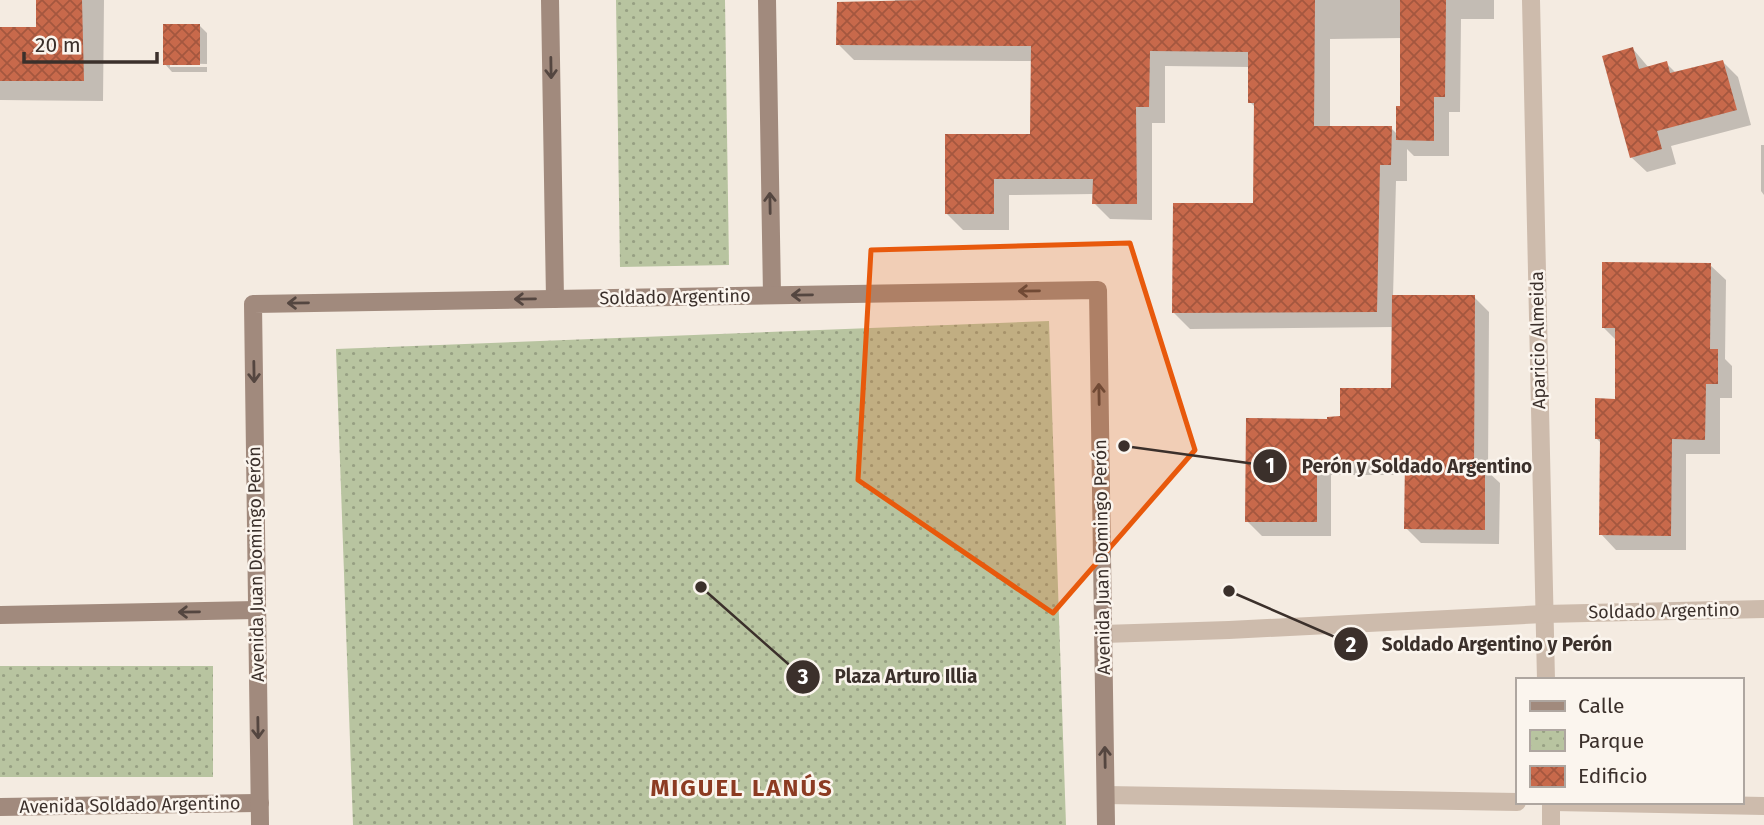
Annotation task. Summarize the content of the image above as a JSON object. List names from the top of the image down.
{
  "streets": {
    "main road": ["Soldado Argentino", "Avenida Juan Domingo Perón", "Avenida Soldado Argentino"],
    "street": ["Aparicio Almeida"]
  },
  "crossings": [
    ["Soldado Argentino", "Aparicio Almeida"],
    ["Soldado Argentino", "Avenida Juan Domingo Perón"],
    ["Avenida Juan Domingo Perón", "Avenida Soldado Argentino"]
  ],
  "one_way": ["Soldado Argentino"],
  "districts": ["MIGUEL LANÚS"],
  "places": ["Perón y Soldado Argentino", "Plaza Arturo Illia", "Soldado Argentino y Perón"],
  "legend": ["Calle", "Parque", "Edificio"],
  "scale_bar": "20 m"
}
